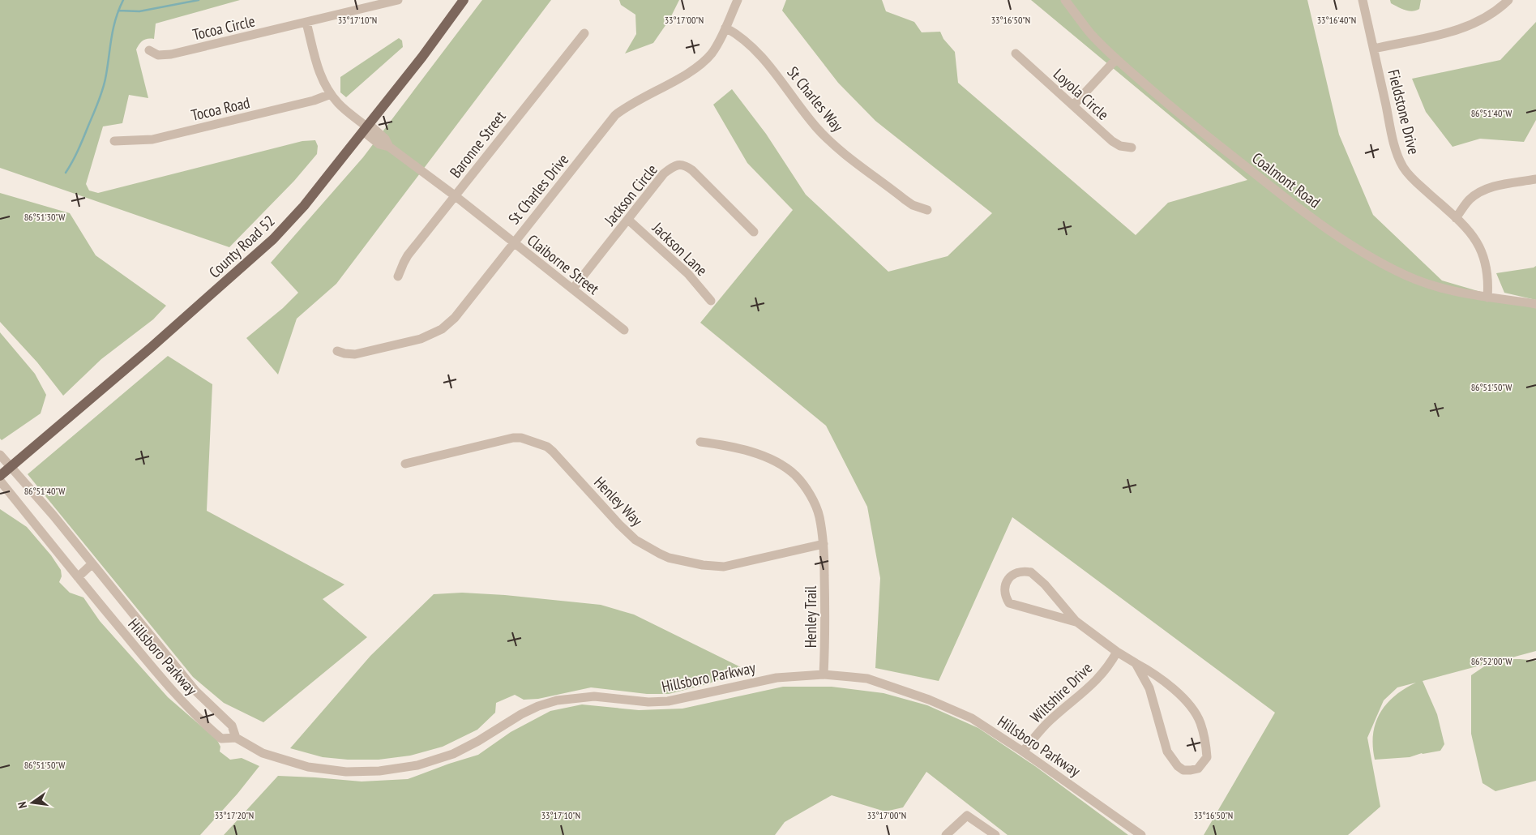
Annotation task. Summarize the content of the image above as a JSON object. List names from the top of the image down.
{
  "streets": {
    "main road": ["County Road 52"],
    "street": [
      "Tocoa Circle",
      "Loyola Circle",
      "St Charles Way",
      "Tocoa Road",
      "Fieldstone Drive",
      "Baronne Street",
      "Coalmont Road",
      "St Charles Drive",
      "Jackson Circle",
      "Jackson Lane",
      "Claiborne Street",
      "Henley Way",
      "Henley Trail",
      "Hillsboro Parkway",
      "Wiltshire Drive"
    ]
  },
  "crossings": [
    ["Tocoa Circle", "Claiborne Street"],
    ["St Charles Way", "St Charles Drive"],
    ["Tocoa Road", "Claiborne Street"],
    ["Fieldstone Drive", "Coalmont Road"],
    ["Baronne Street", "Claiborne Street"],
    ["St Charles Drive", "Claiborne Street"],
    ["Jackson Circle", "Jackson Lane"],
    ["Jackson Circle", "Claiborne Street"],
    ["County Road 52", "Claiborne Street"],
    ["County Road 52", "Hillsboro Parkway"],
    ["Henley Way", "Henley Trail"],
    ["Henley Trail", "Hillsboro Parkway"],
    ["Hillsboro Parkway", "Wiltshire Drive"]
  ],
  "north": "left",
  "coordinates": [
    "33°16'40\"N",
    "33°17'10\"N",
    "33°17'00\"N",
    "33°16'50\"N",
    "86°51'40\"W",
    "86°51'30\"W",
    "86°51'50\"W",
    "86°52'00\"W",
    "33°17'20\"N"
  ]
}
